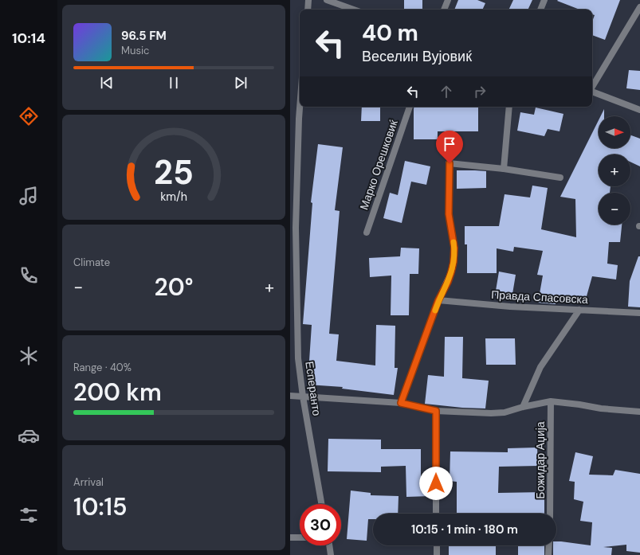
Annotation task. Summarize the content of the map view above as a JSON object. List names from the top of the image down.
{
  "streets": {
    "street": [
      "Марко Орешковиќ",
      "Правда Спасовска",
      "Есперанто",
      "Божидар Аџија"
    ]
  },
  "north": "right",
  "page": {
    "tabs": "10:14",
    "turn": ["40 m", "Веселин Вујовиќ"],
    "song": ["96.5 FM", "Music"],
    "map_buttons": ["+", "−"],
    "tile": [
      "Climate",
      ["Range · 40%", "200 km"],
      ["Arrival", "10:15"]
    ],
    "heat": ["−", "20°", "+"],
    "limit": "30",
    "trip": "10:15 · 1 min · 180 m",
    "gauge": ["25", "km/h"]
  }
}
